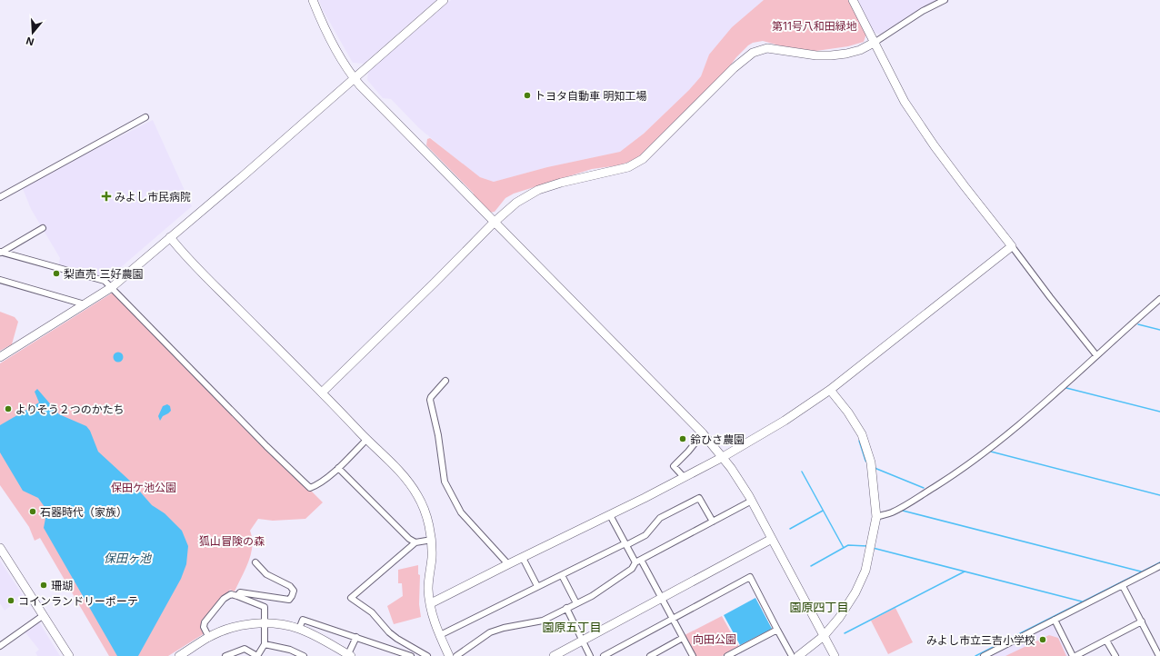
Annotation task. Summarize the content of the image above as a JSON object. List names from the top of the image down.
{
  "districts": ["園原四丁目", "園原五丁目"],
  "water": ["保田ヶ池"],
  "parks": [
    "第11号八和田緑地",
    "保田ケ池公園",
    "狐山冒険の森",
    "向田公園"
  ],
  "places": {
    "other": [
      "トヨタ自動車 明知工場",
      "梨直売 三好農園",
      "よりそう２つのかたち",
      "鈴ひさ農園",
      "石器時代（家族）",
      "珊瑚",
      "コインランドリーポーテ",
      "みよし市立三吉小学校"
    ],
    "health": ["みよし市民病院"]
  },
  "north": "bottom"
}
